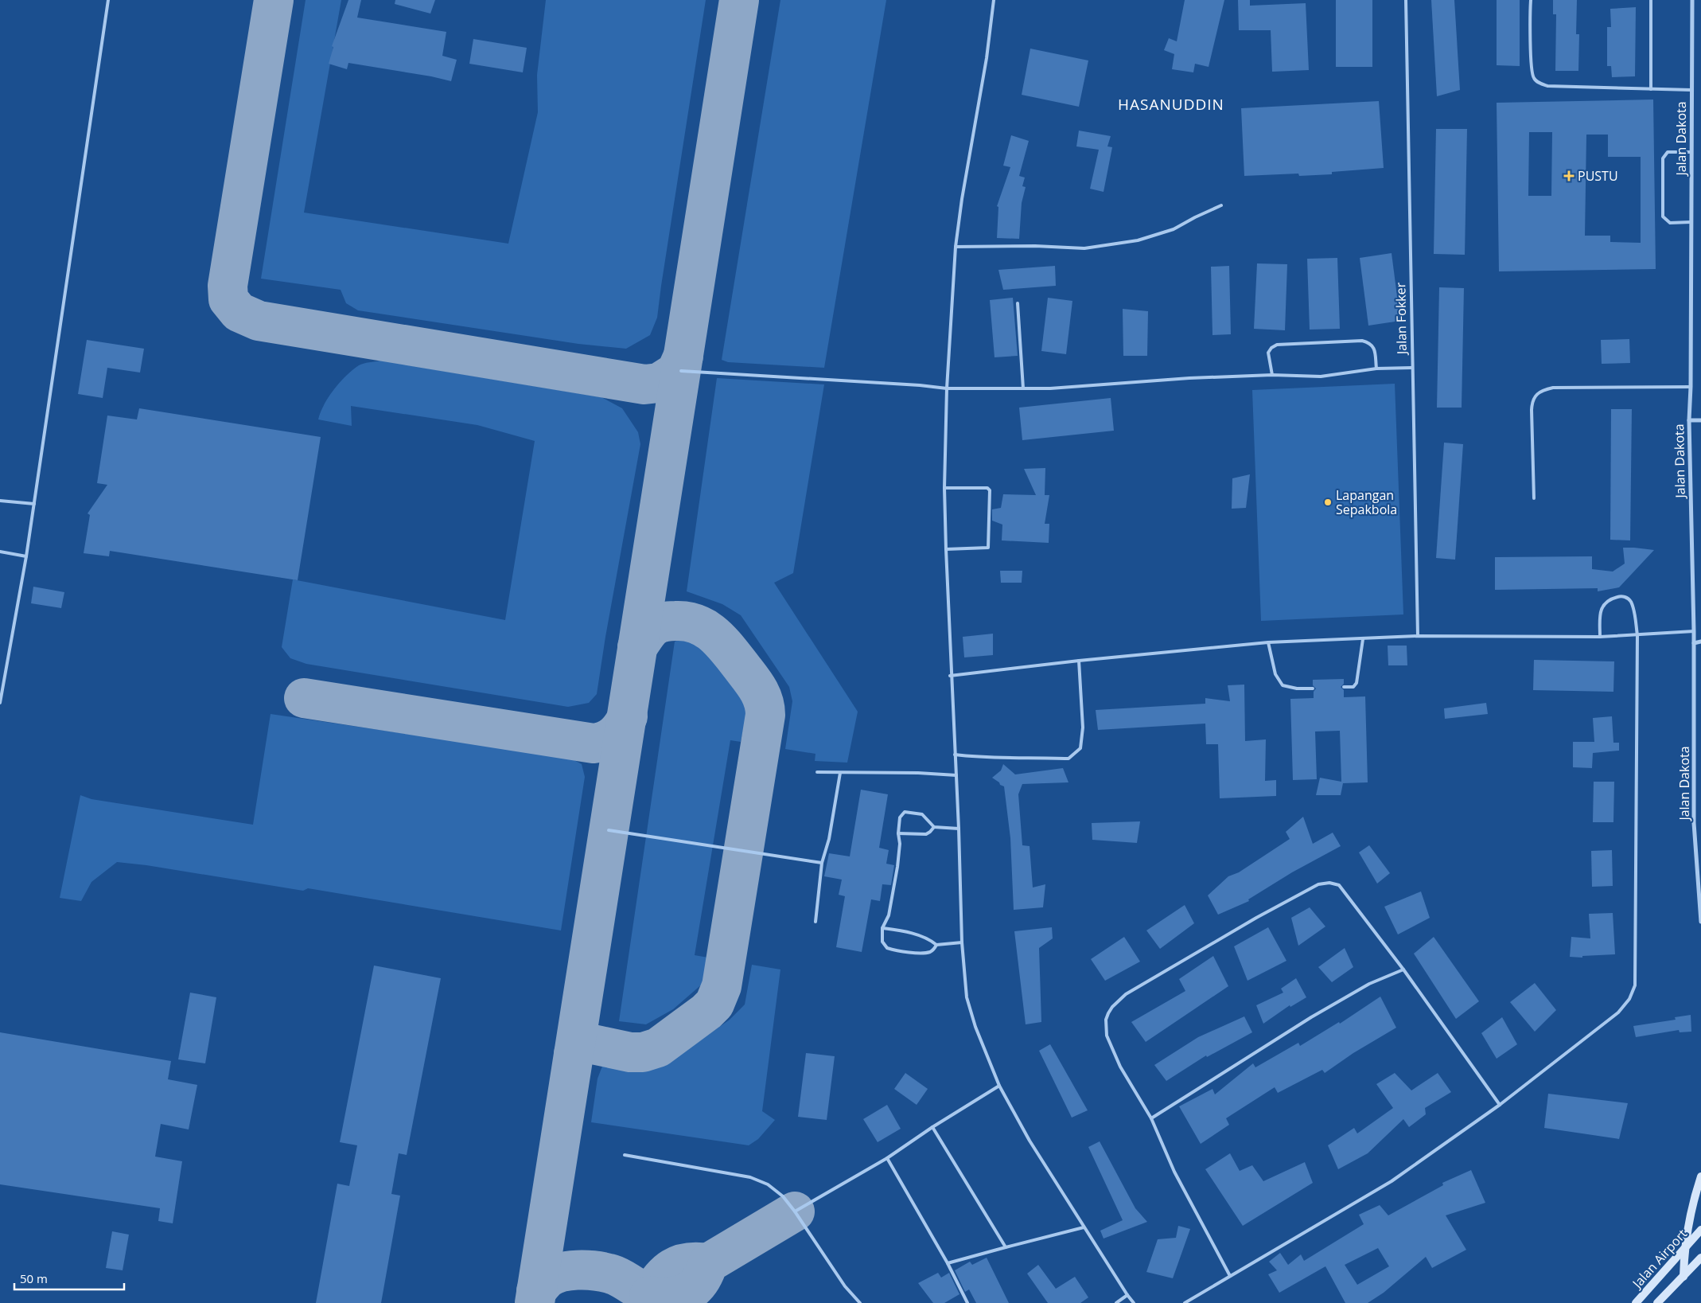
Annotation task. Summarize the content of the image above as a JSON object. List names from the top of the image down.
{
  "streets": {
    "street": ["Jalan Dakota", "Jalan Airport"],
    "lane": ["Jalan Fokker"]
  },
  "districts": ["HASANUDDIN"],
  "places": {
    "health": ["PUSTU"],
    "other": ["Lapangan Sepakbola"]
  },
  "scale_bar": "50 m"
}
